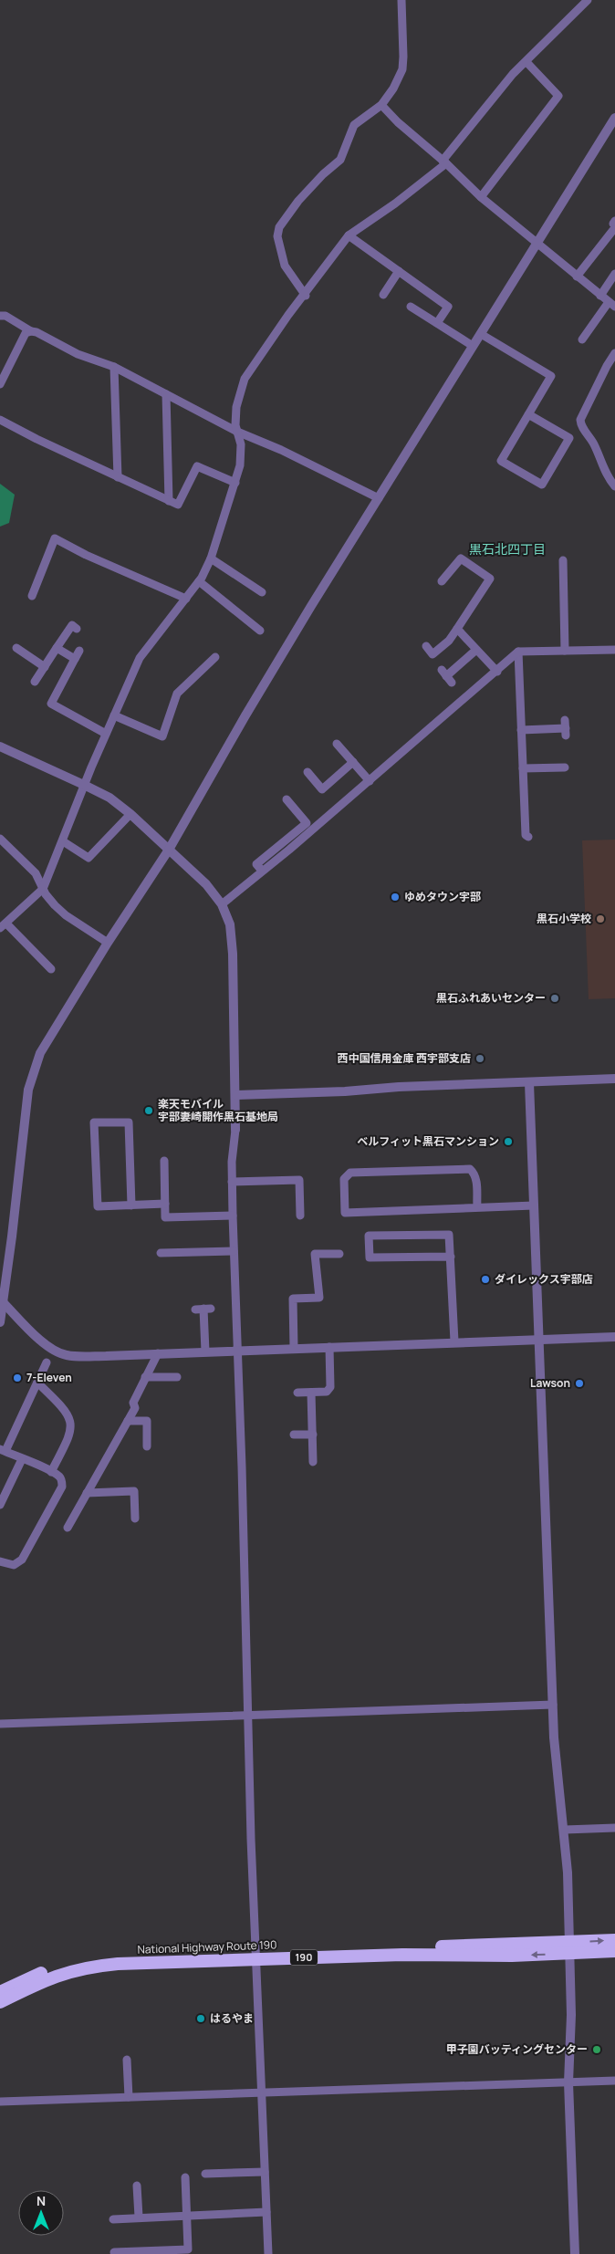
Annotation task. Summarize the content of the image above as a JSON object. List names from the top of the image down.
{
  "streets": {
    "highway": ["National Highway Route 190", "190"]
  },
  "districts": ["黒石北四丁目"],
  "places": [
    "ゆめタウン宇部",
    "黒石小学校",
    "黒石ふれあいセンター",
    "西中国信用金庫 西宇部支店",
    "楽天モバイル 宇部妻崎開作黒石基地局",
    "ベルフィット黒石マンション",
    "ダイレックス宇部店",
    "7-Eleven",
    "Lawson",
    "はるやま",
    "甲子園バッティングセンター"
  ],
  "north": "top"
}
